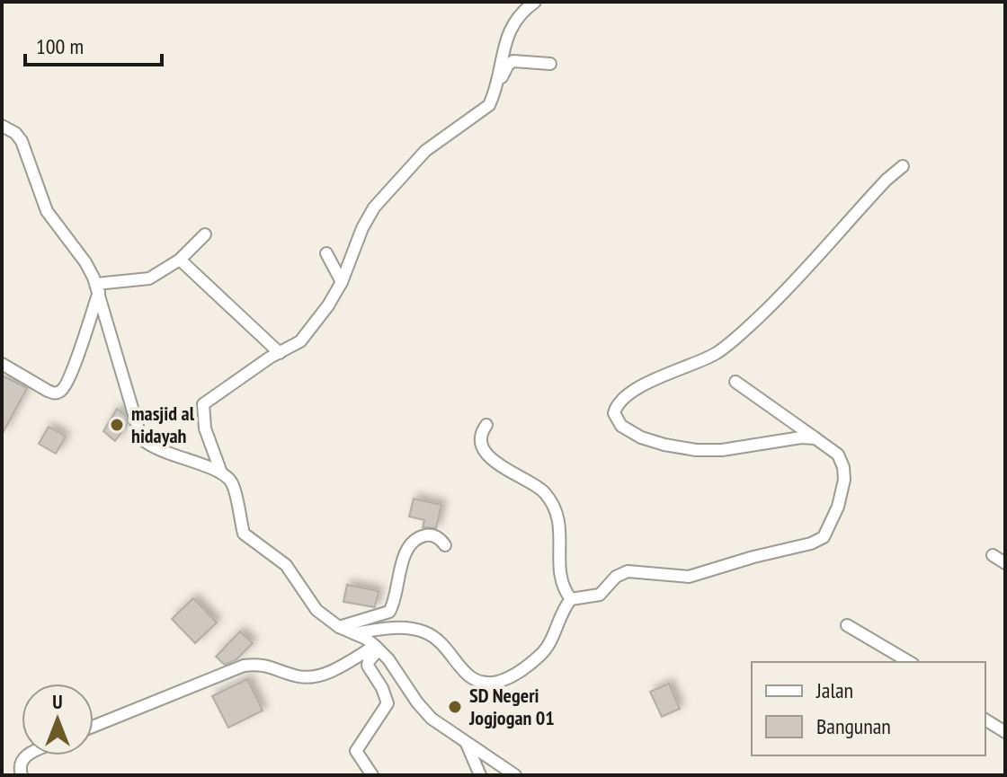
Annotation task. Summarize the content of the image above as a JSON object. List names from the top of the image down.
{
  "places": ["masjid al hidayah", "SD Negeri Jogjogan 01"],
  "legend": ["Jalan", "Bangunan"],
  "scale_bar": "100 m",
  "north": "top"
}
